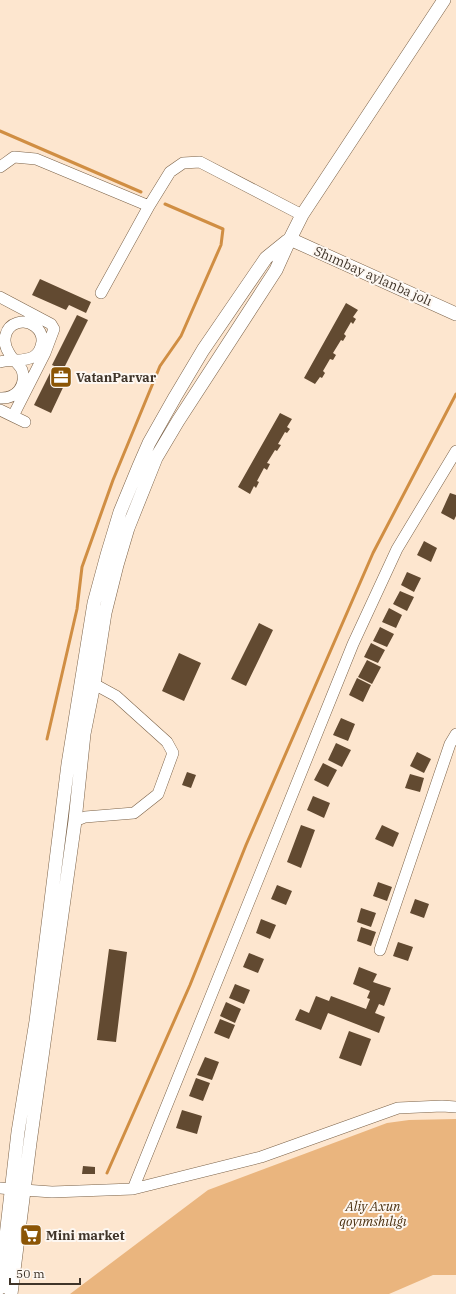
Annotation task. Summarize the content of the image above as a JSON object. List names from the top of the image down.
{
  "streets": {
    "main road": ["Shımbay aylanba jolı"]
  },
  "parks": ["Aliy Axun qoyımshılıǵı"],
  "places": {
    "office": ["VatanParvar"],
    "supermarket": ["Mini market"]
  },
  "scale_bar": "50 m"
}
